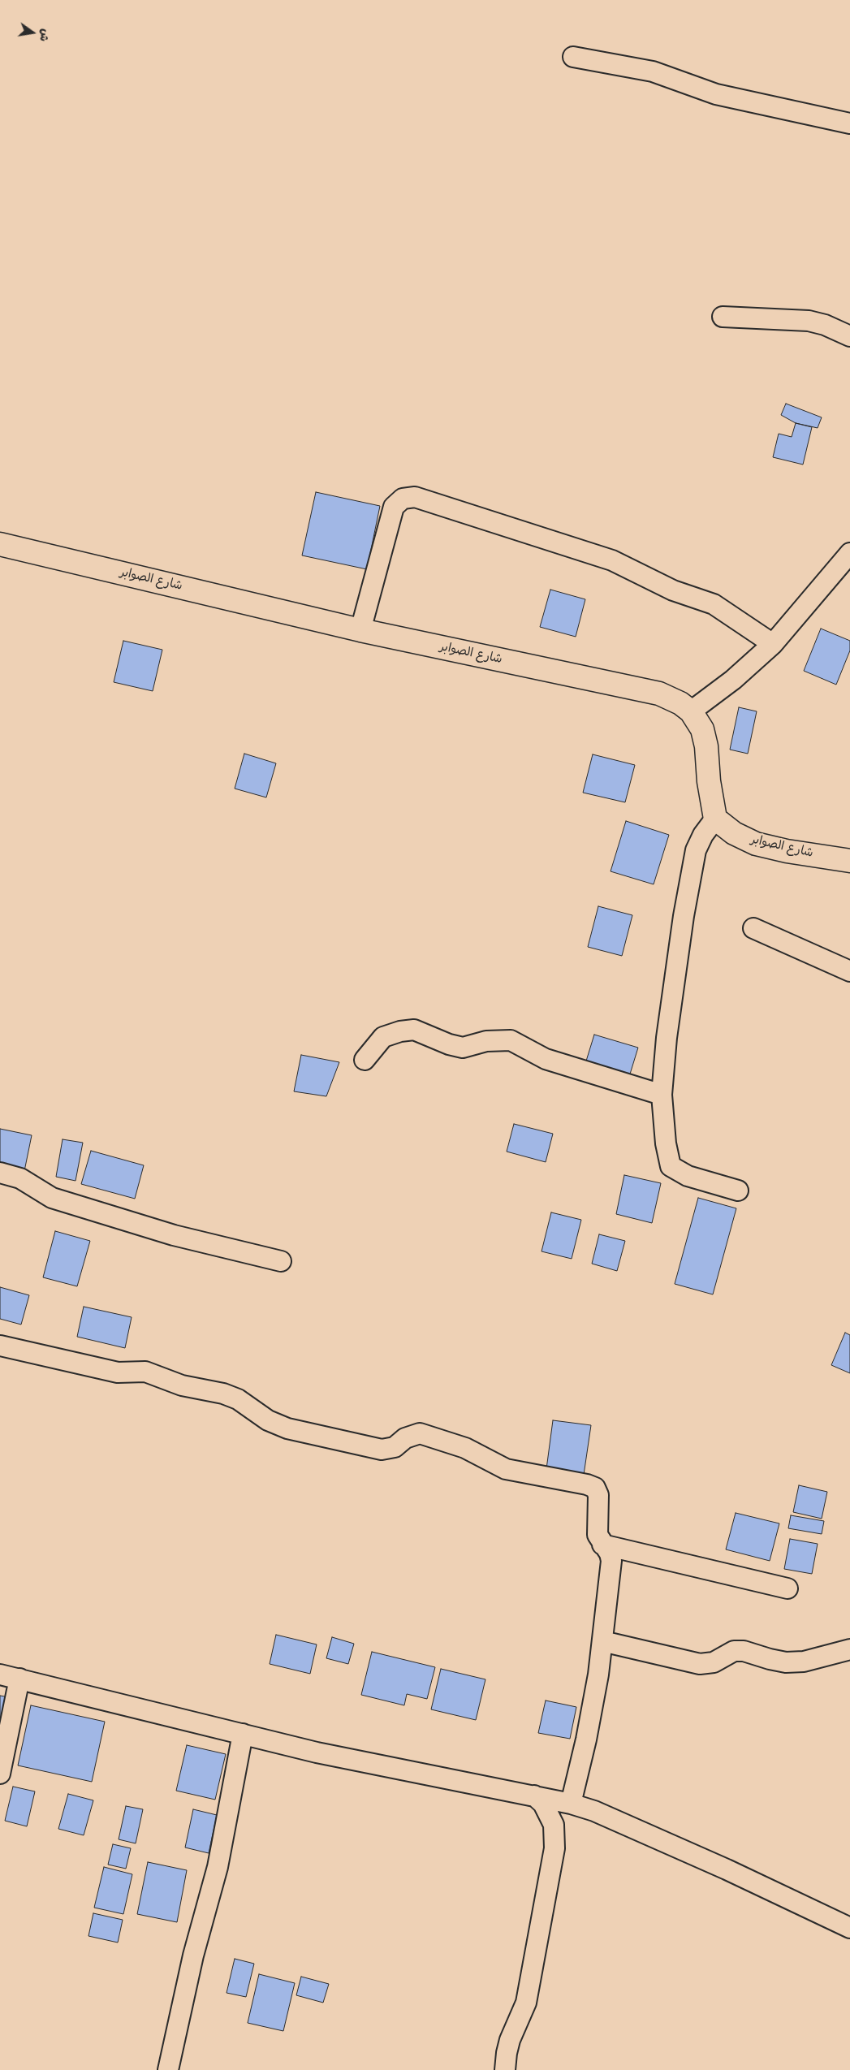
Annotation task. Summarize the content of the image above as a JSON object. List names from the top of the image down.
{
  "streets": {
    "street": ["شارع الصوابر"]
  },
  "north": "right"
}
